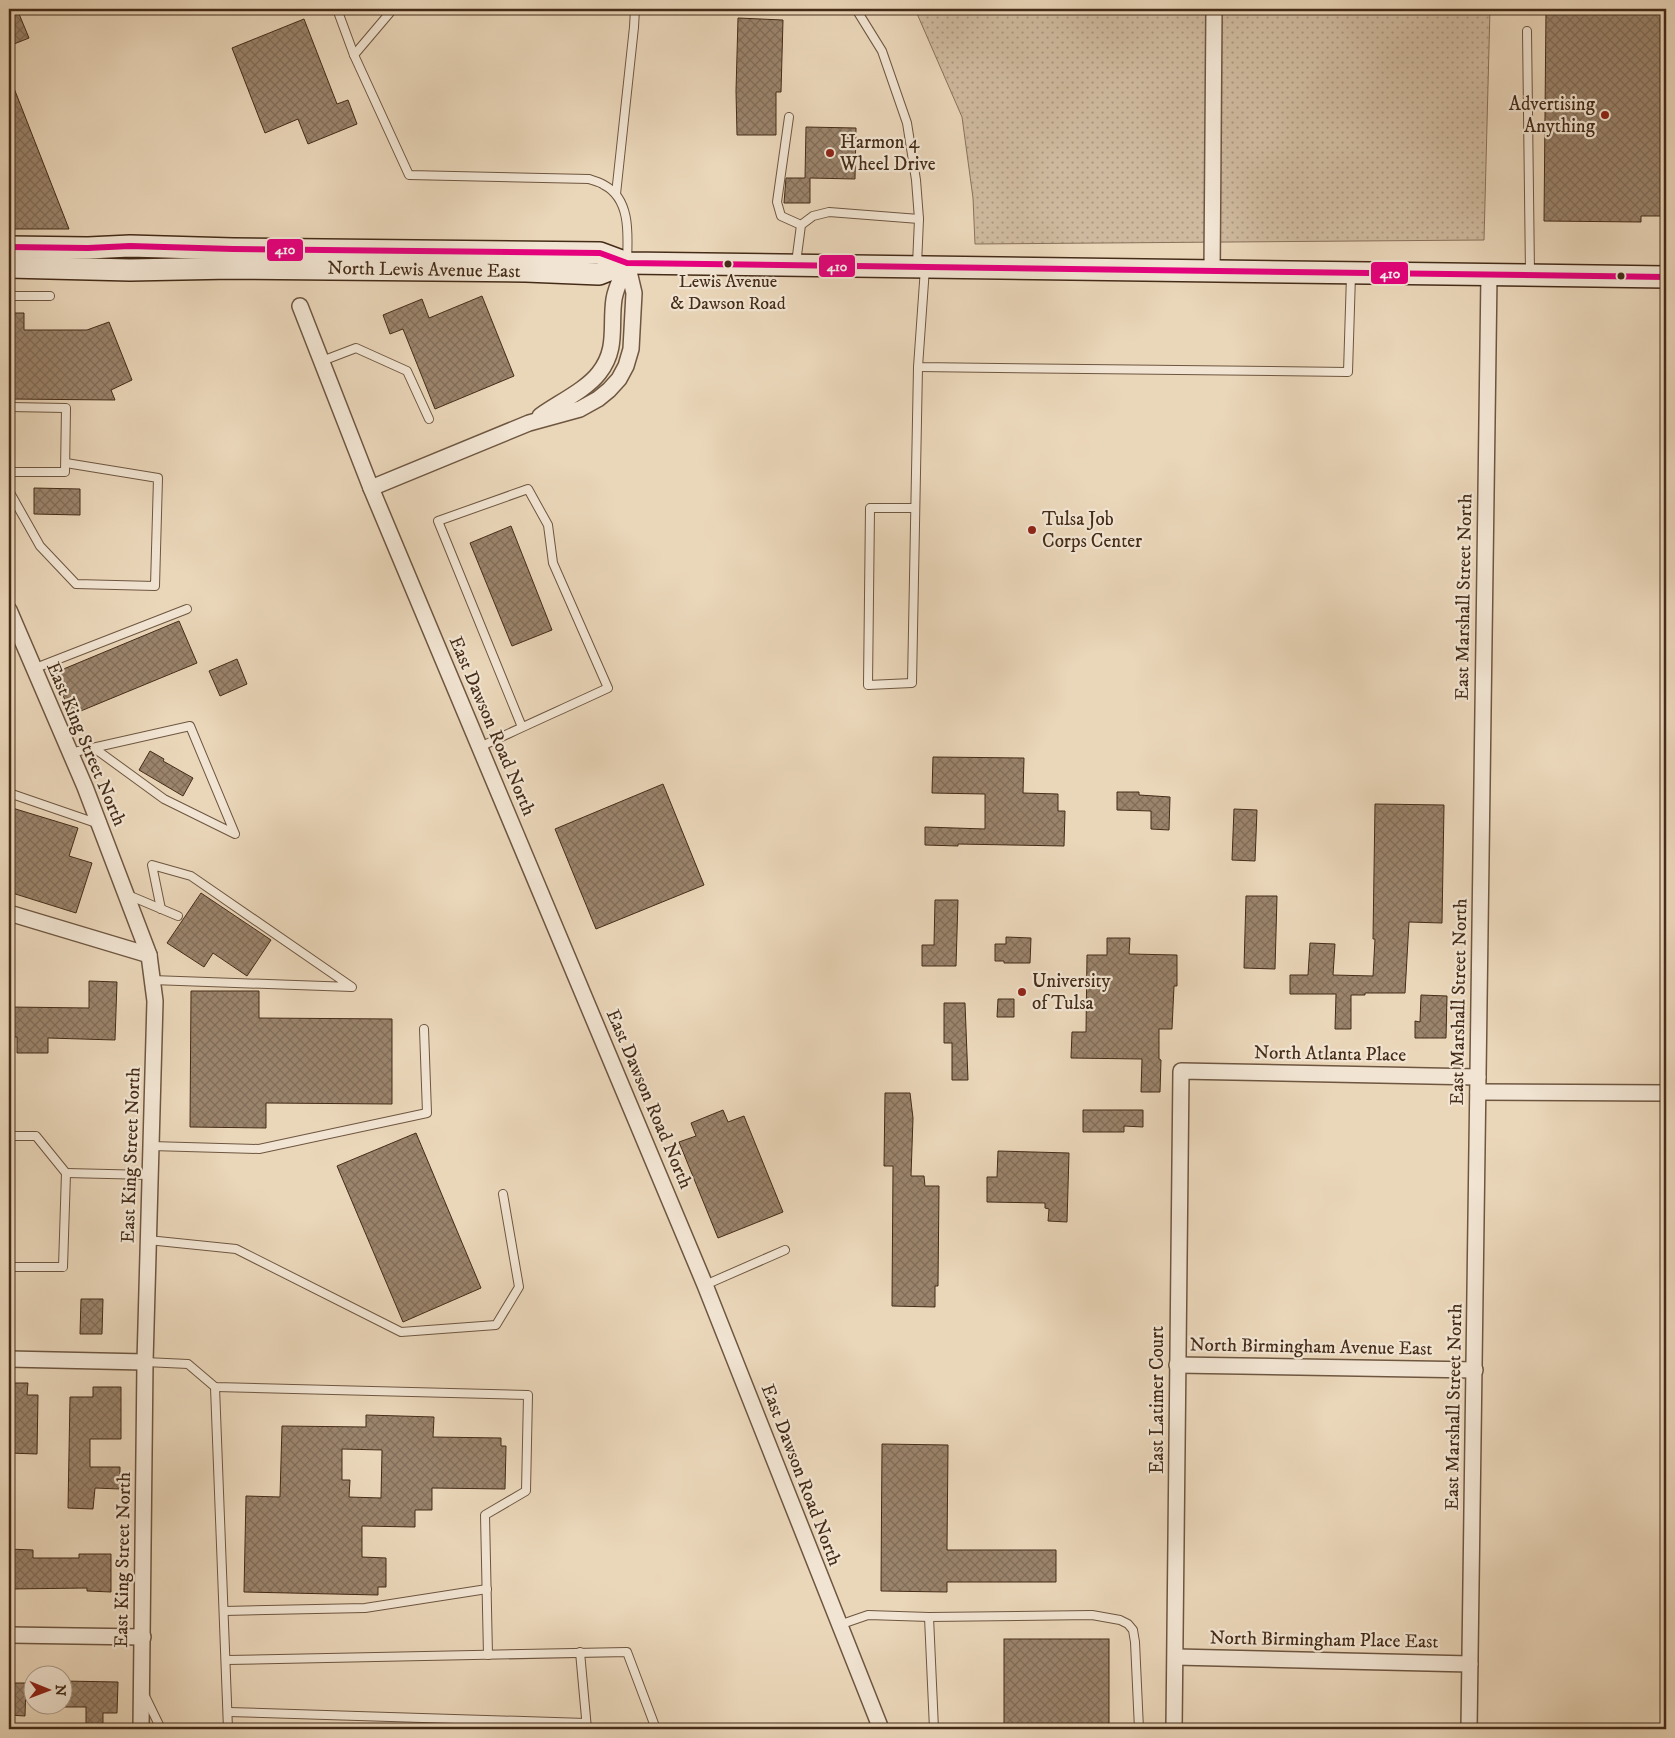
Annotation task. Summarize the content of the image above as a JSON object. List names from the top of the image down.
{
  "streets": {
    "main road": ["North Lewis Avenue East"],
    "street": [
      "East Marshall Street North",
      "East Dawson Road North",
      "East King Street North",
      "North Atlanta Place",
      "North Birmingham Avenue East",
      "East Latimer Court",
      "North Birmingham Place East"
    ]
  },
  "crossings": [
    ["North Lewis Avenue East", "East Marshall Street North"],
    ["East Marshall Street North", "North Atlanta Place"],
    ["East Marshall Street North", "North Birmingham Avenue East"],
    ["East Marshall Street North", "North Birmingham Place East"],
    ["North Atlanta Place", "East Latimer Court"],
    ["North Birmingham Avenue East", "East Latimer Court"],
    ["East Latimer Court", "North Birmingham Place East"]
  ],
  "places": [
    "Advertising Anything",
    "Harmon 4 Wheel Drive",
    "Lewis Avenue & Dawson Road",
    "Tulsa Job Corps Center",
    "University of Tulsa"
  ],
  "lines": ["transit line 410"],
  "north": "right"
}
